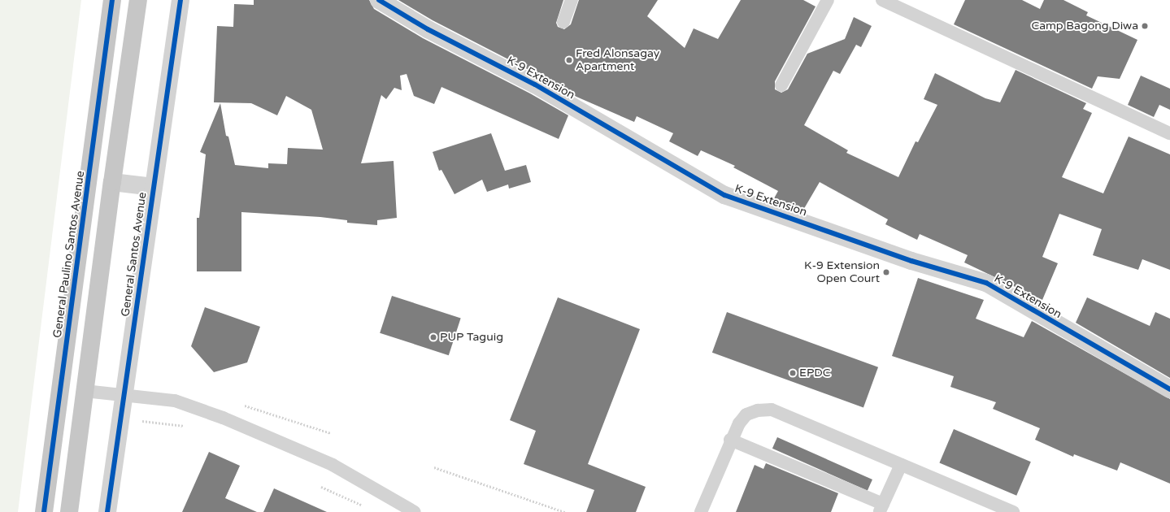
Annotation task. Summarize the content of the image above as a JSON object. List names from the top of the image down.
{
  "streets": {
    "main road": ["General Paulino Santos Avenue"],
    "street": ["K-9 Extension", "General Santos Avenue"]
  },
  "places": [
    "Camp Bagong Diwa",
    "Fred Alonsagay Apartment",
    "K-9 Extension Open Court",
    "PUP Taguig",
    "EPDC"
  ]
}
